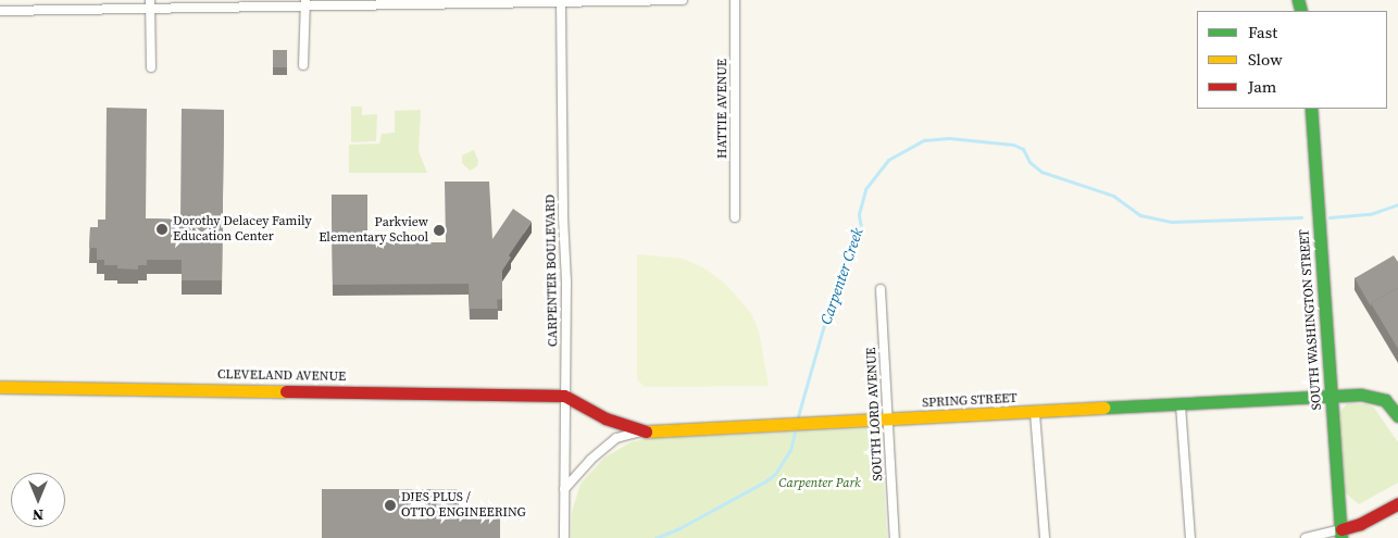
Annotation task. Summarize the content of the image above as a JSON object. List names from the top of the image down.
{
  "streets": {
    "street": [
      "HATTIE AVENUE",
      "CARPENTER BOULEVARD",
      "SOUTH WASHINGTON STREET",
      "CLEVELAND AVENUE",
      "SPRING STREET",
      "SOUTH LORD AVENUE"
    ]
  },
  "crossings": [
    ["CARPENTER BOULEVARD", "CLEVELAND AVENUE"],
    ["CARPENTER BOULEVARD", "SPRING STREET"],
    ["SOUTH WASHINGTON STREET", "SPRING STREET"],
    ["CLEVELAND AVENUE", "SPRING STREET"],
    ["SPRING STREET", "SOUTH LORD AVENUE"]
  ],
  "water": ["Carpenter Creek"],
  "parks": ["Carpenter Park"],
  "places": ["Dorothy Delacey Family Education Center", "Parkview Elementary School", "DIES PLUS / OTTO ENGINEERING"],
  "legend": ["Fast", "Slow", "Jam"],
  "north": "bottom"
}
